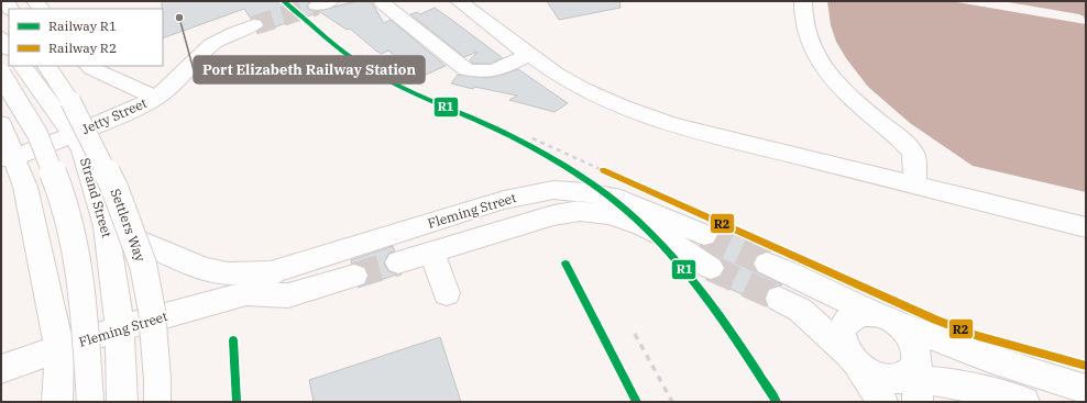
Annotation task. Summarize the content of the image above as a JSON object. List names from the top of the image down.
{
  "streets": {
    "main road": [
      "Jetty Street",
      "Strand Street",
      "Fleming Street",
      "Settlers Way"
    ]
  },
  "crossings": [
    ["Jetty Street", "Strand Street"],
    ["Strand Street", "Fleming Street"]
  ],
  "places": ["Port Elizabeth Railway Station"],
  "lines": ["rail line R1", "rail line R2"],
  "legend": ["Railway R1", "Railway R2"]
}
